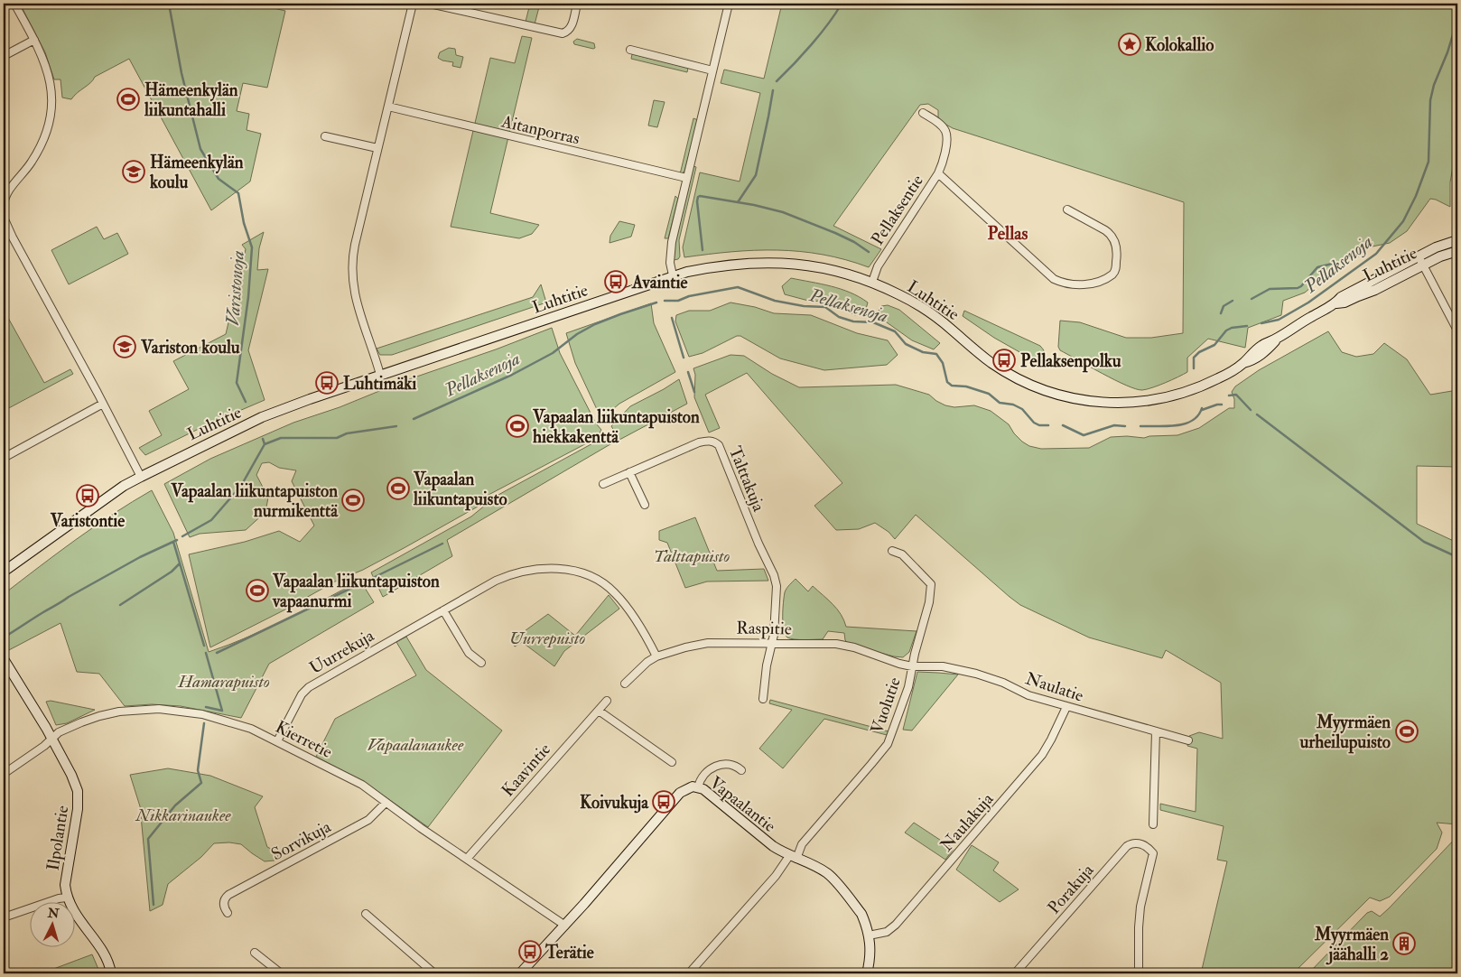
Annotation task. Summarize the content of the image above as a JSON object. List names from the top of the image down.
{
  "streets": {
    "street": [
      "Aitanporras",
      "Pellaksentie",
      "Luhtitie",
      "Talttakuja",
      "Raspitie",
      "Uurrekuja",
      "Naulatie",
      "Vuolutie",
      "Kierretie",
      "Kaavintie",
      "Vapaalantie",
      "Naulakuja",
      "Ilpolantie",
      "Sorvikuja",
      "Porakuja"
    ]
  },
  "crossings": [
    ["Pellaksentie", "Luhtitie"],
    ["Talttakuja", "Raspitie"],
    ["Raspitie", "Uurrekuja"],
    ["Raspitie", "Naulatie"],
    ["Raspitie", "Vuolutie"],
    ["Uurrekuja", "Kierretie"],
    ["Naulatie", "Vuolutie"],
    ["Naulatie", "Naulakuja"],
    ["Vuolutie", "Vapaalantie"],
    ["Kierretie", "Kaavintie"],
    ["Kierretie", "Vapaalantie"],
    ["Kierretie", "Ilpolantie"],
    ["Kierretie", "Sorvikuja"],
    ["Vapaalantie", "Naulakuja"]
  ],
  "districts": ["Pellas"],
  "water": ["Pellaksenoja", "Varistonoja"],
  "parks": [
    "Talttapuisto",
    "Uurrepuisto",
    "Hamarapuisto",
    "Vapaalanaukee",
    "Nikkarinaukee"
  ],
  "places": {
    "place": ["Kolokallio"],
    "sports": [
      "Hämeenkylän liikuntahalli",
      "Vapaalan liikuntapuiston hiekkakenttä",
      "Vapaalan liikuntapuisto",
      "Vapaalan liikuntapuiston nurmikenttä",
      "Vapaalan liikuntapuiston vapaanurmi",
      "Myyrmäen urheilupuisto"
    ],
    "school or university": ["Hämeenkylän koulu", "Variston koulu"],
    "bus stop": [
      "Avaintie",
      "Pellaksenpolku",
      "Luhtimäki",
      "Varistontie",
      "Koivukuja",
      "Terätie"
    ],
    "building": ["Myyrmäen jäähalli 2"]
  },
  "north": "top"
}
